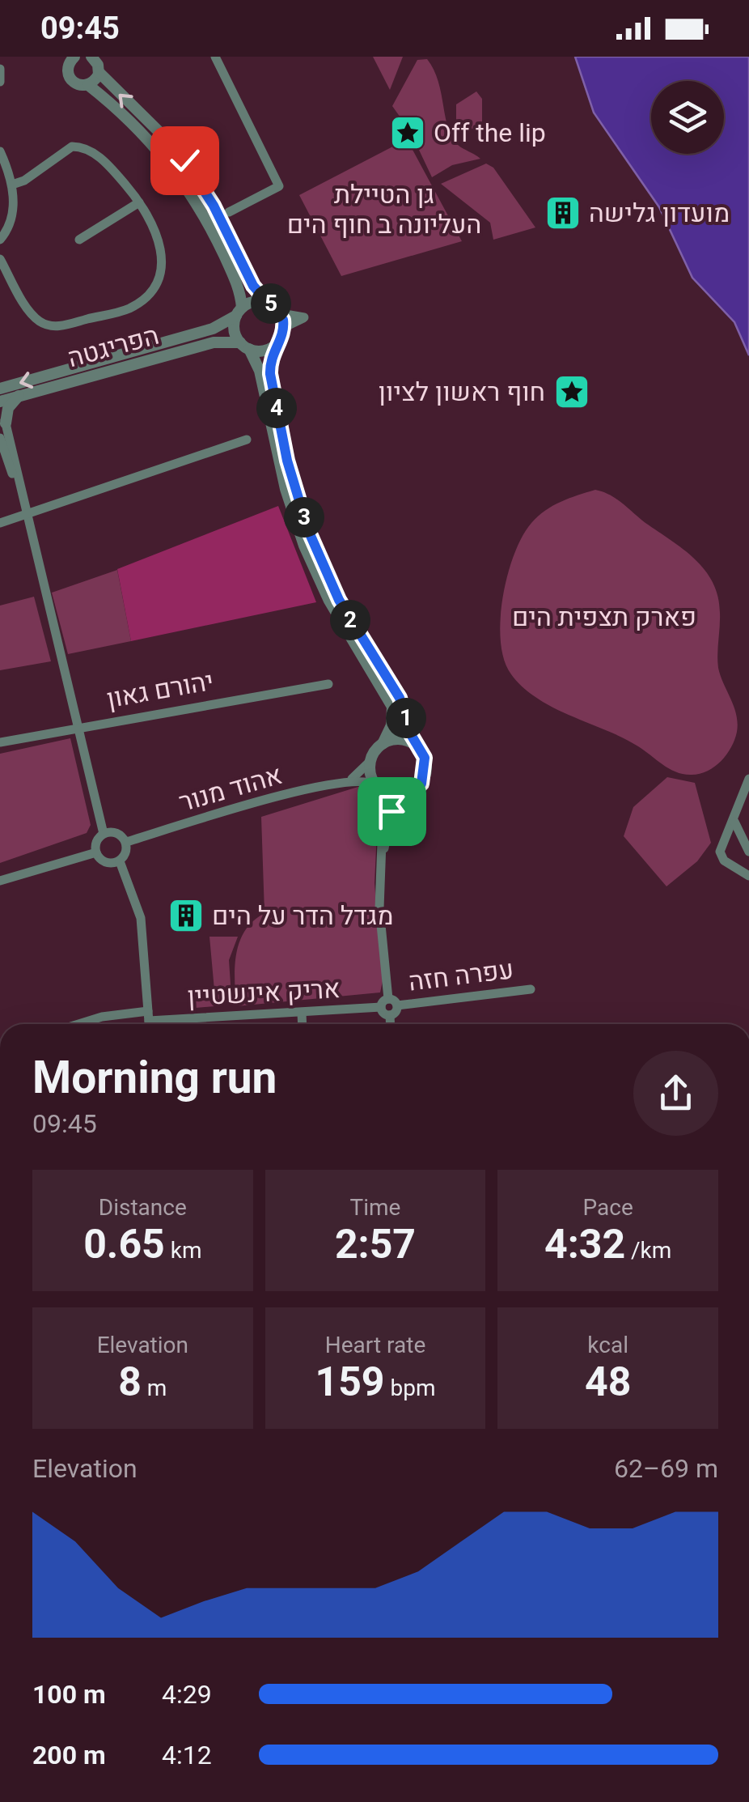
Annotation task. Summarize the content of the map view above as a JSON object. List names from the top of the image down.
{
  "streets": {
    "street": [
      "הפריגטה",
      "יהורם גאון",
      "אהוד מנור",
      "עפרה חזה",
      "אריק אינשטיין"
    ]
  },
  "crossings": [
    ["עפרה חזה", "אריק אינשטיין"]
  ],
  "parks": ["גן הטיילת העליונה ב חוף הים", "פארק תצפית הים"],
  "places": {
    "place": ["Off the lip", "חוף ראשון לציון"],
    "building": ["מועדון גלישה", "מגדל הדר על הים"]
  },
  "page": {
    "status": "09:45",
    "pins": [
      "5",
      "4",
      "3",
      "2",
      "1"
    ],
    "heading": ["Morning run", "09:45"],
    "stats": [
      ["Distance", "0.65 km"],
      ["Time", "2:57"],
      ["Pace", "4:32 /km"],
      ["Elevation", "8 m"],
      ["Heart rate", "159 bpm"],
      ["kcal", "48"]
    ],
    "chart": ["Elevation", "62–69 m"],
    "list": [
      {
        "name": "100 m",
        "note": "4:29"
      },
      {
        "name": "200 m",
        "note": "4:12"
      }
    ]
  }
}
